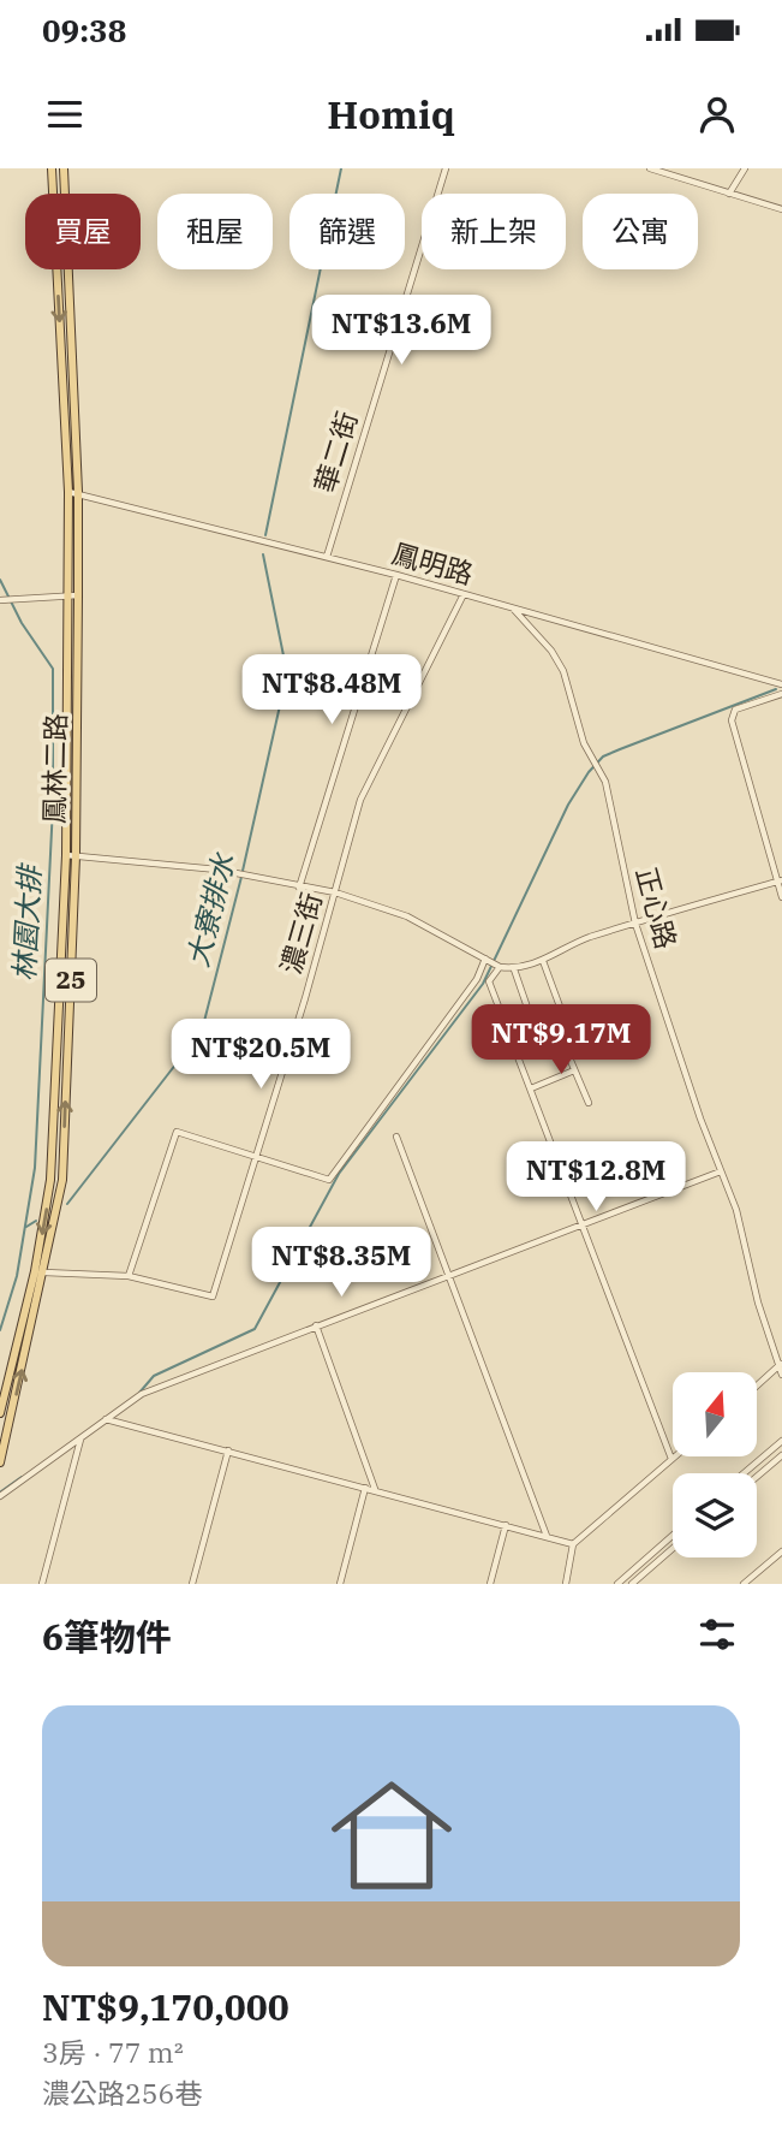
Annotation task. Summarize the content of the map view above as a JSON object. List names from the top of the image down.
{
  "streets": {
    "main road": ["鳳林二路", "25"],
    "street": [
      "華二街",
      "鳳明路",
      "正心路",
      "濃三街"
    ]
  },
  "crossings": [
    ["華二街", "鳳明路"],
    ["鳳明路", "鳳林二路"],
    ["鳳明路", "正心路"],
    ["鳳明路", "濃三街"]
  ],
  "water": ["大寮排水", "林園大排"],
  "north": "top",
  "page": {
    "status": "09:38",
    "header": "Homiq",
    "chip": [
      "買屋",
      "租屋",
      "篩選",
      "新上架",
      "公寓"
    ],
    "price": [
      "NT$13.6M",
      "NT$8.48M",
      "NT$9.17M",
      "NT$20.5M",
      "NT$12.8M",
      "NT$8.35M"
    ],
    "heading": "6筆物件",
    "list": [
      {
        "name": "NT$9,170,000",
        "note": "3房 · 77 m² · 濃公路256巷"
      }
    ]
  }
}
